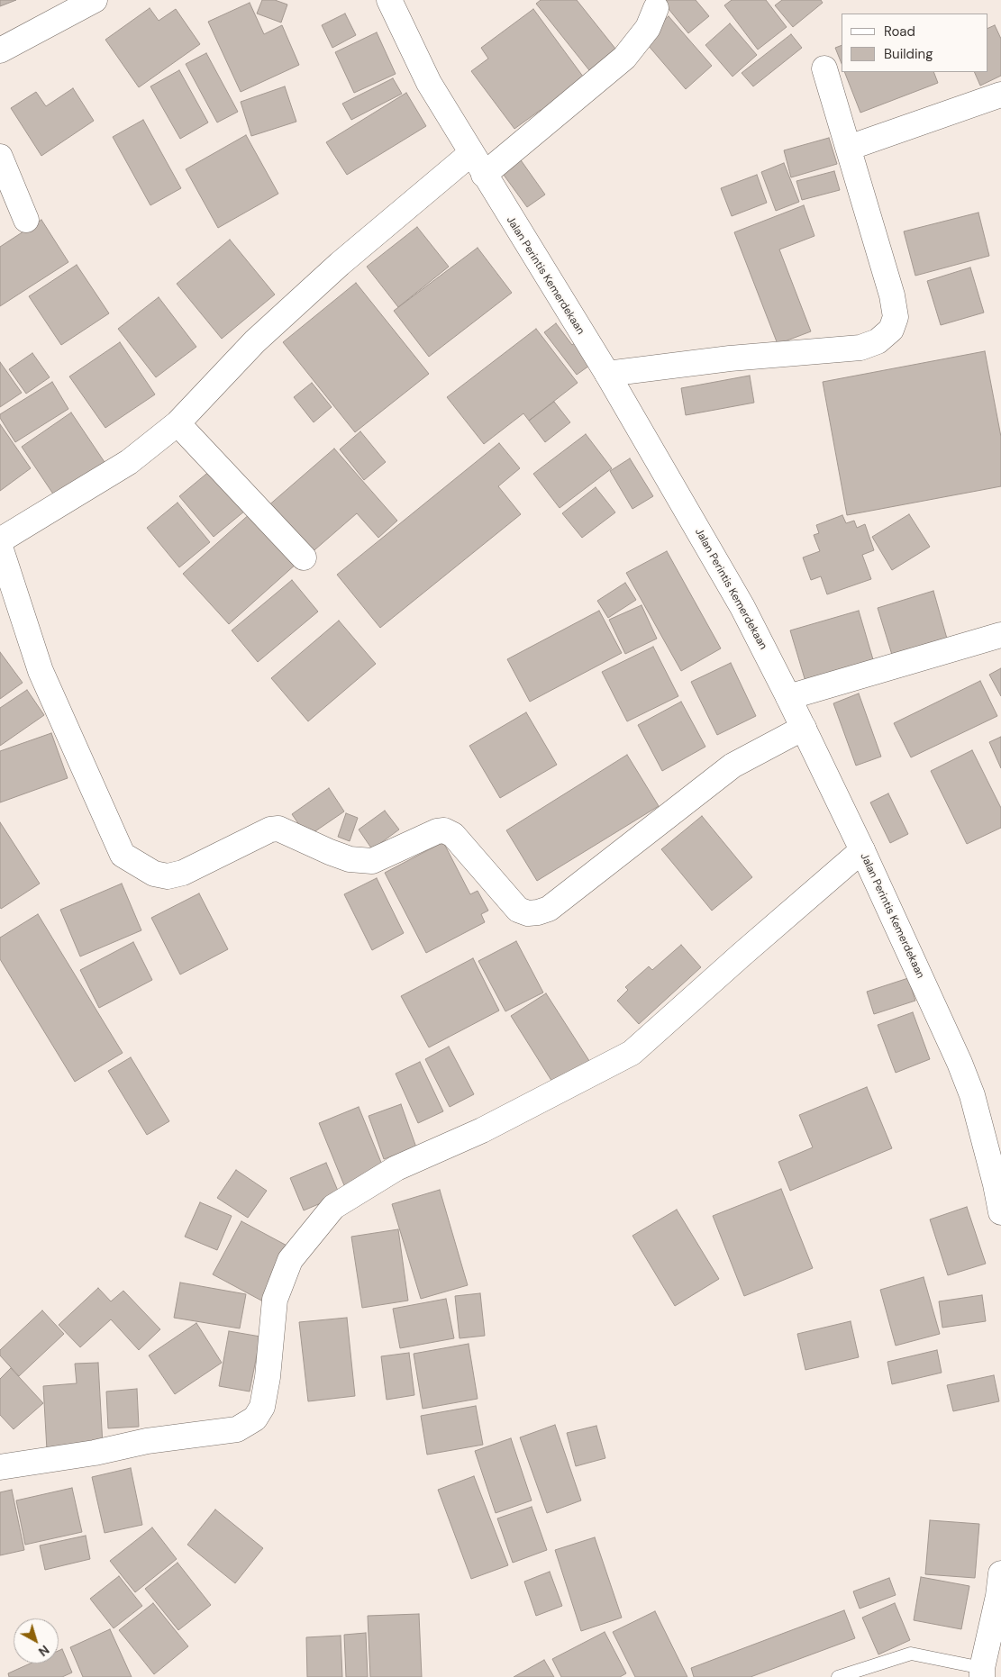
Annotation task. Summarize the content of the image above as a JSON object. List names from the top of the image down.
{
  "streets": {
    "street": ["Jalan Perintis Kemerdekaan"]
  },
  "legend": ["Road", "Building"],
  "north": "bottom right"
}
